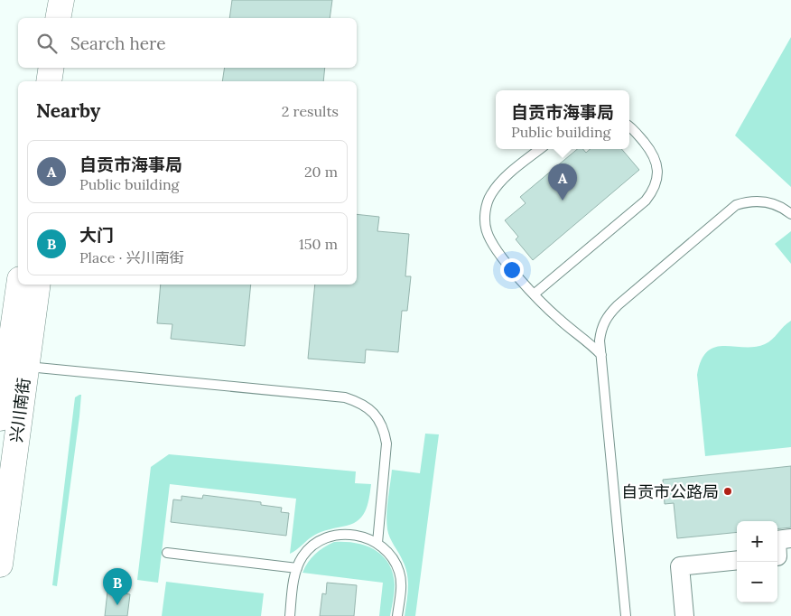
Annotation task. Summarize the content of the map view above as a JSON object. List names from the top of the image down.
{
  "streets": {
    "street": ["兴川南街"]
  },
  "places": ["自贡市公路局"],
  "page": {
    "search": "Search here",
    "heading": ["Nearby", "2 results"],
    "popup": ["自贡市海事局", "Public building"],
    "list": [
      {
        "mark": "A",
        "name": "自贡市海事局",
        "note": "Public building",
        "value": "20 m"
      },
      {
        "mark": "B",
        "name": "大门",
        "note": "Place · 兴川南街",
        "value": "150 m"
      }
    ],
    "pins": ["A", "B"],
    "map_buttons": ["+", "−"]
  }
}
